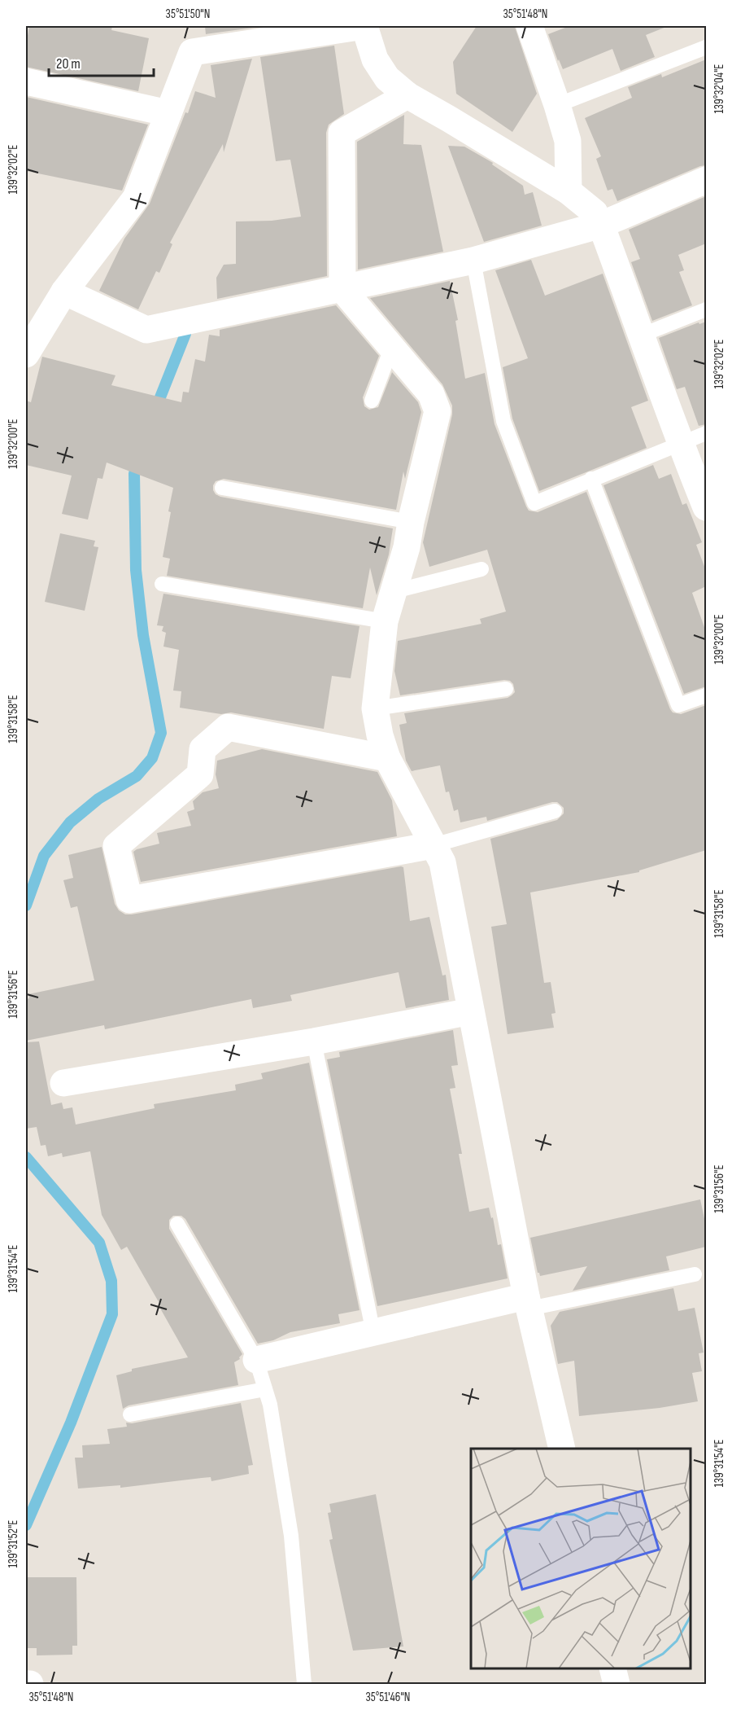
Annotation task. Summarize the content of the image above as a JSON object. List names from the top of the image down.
{
  "scale_bar": "20 m",
  "coordinates": [
    "35°51'50\"N",
    "35°51'48\"N",
    "139°32'04\"E",
    "139°32'02\"E",
    "139°32'00\"E",
    "139°31'58\"E",
    "139°31'56\"E",
    "139°31'54\"E",
    "139°31'52\"E",
    "35°51'46\"N"
  ]
}
